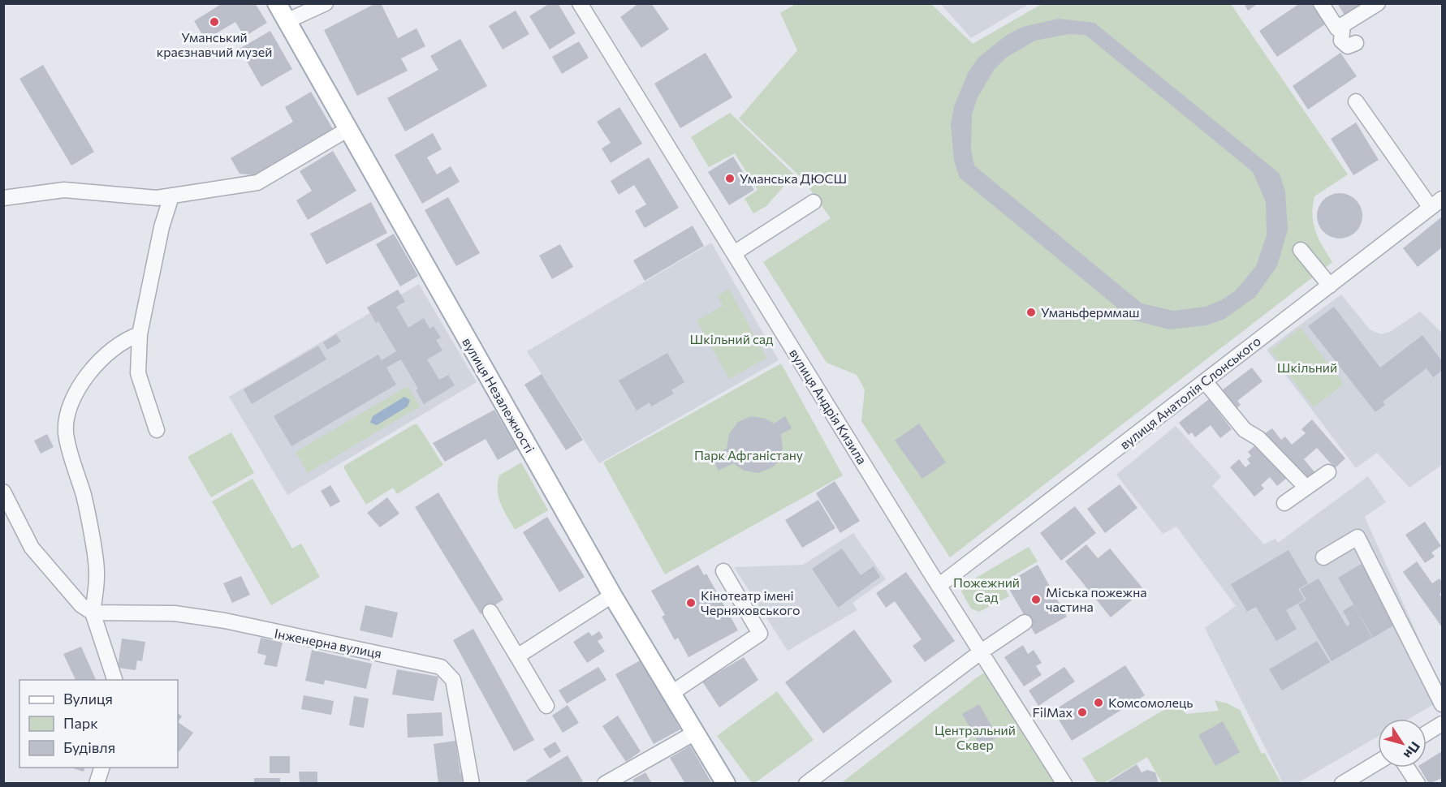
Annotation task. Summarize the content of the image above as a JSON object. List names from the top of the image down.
{
  "streets": {
    "main road": ["вулиця Незалежності"],
    "street": ["вулиця Анатолія Слонського", "вулиця Андрія Кизила", "Інженерна вулиця"]
  },
  "crossings": [
    ["вулиця Анатолія Слонського", "вулиця Андрія Кизила"]
  ],
  "parks": [
    "Шкільний сад",
    "Шкільний",
    "Парк Афганістану",
    "Пожежний Сад",
    "Центральний Сквер"
  ],
  "places": [
    "Уманський краєзнавчий музей",
    "Уманська ДЮСШ",
    "Уманьферммаш",
    "Міська пожежна частина",
    "Кінотеатр імені Черняховського",
    "Комсомолець",
    "FilMax"
  ],
  "legend": ["Вулиця", "Парк", "Будівля"],
  "north": "bottom right"
}
